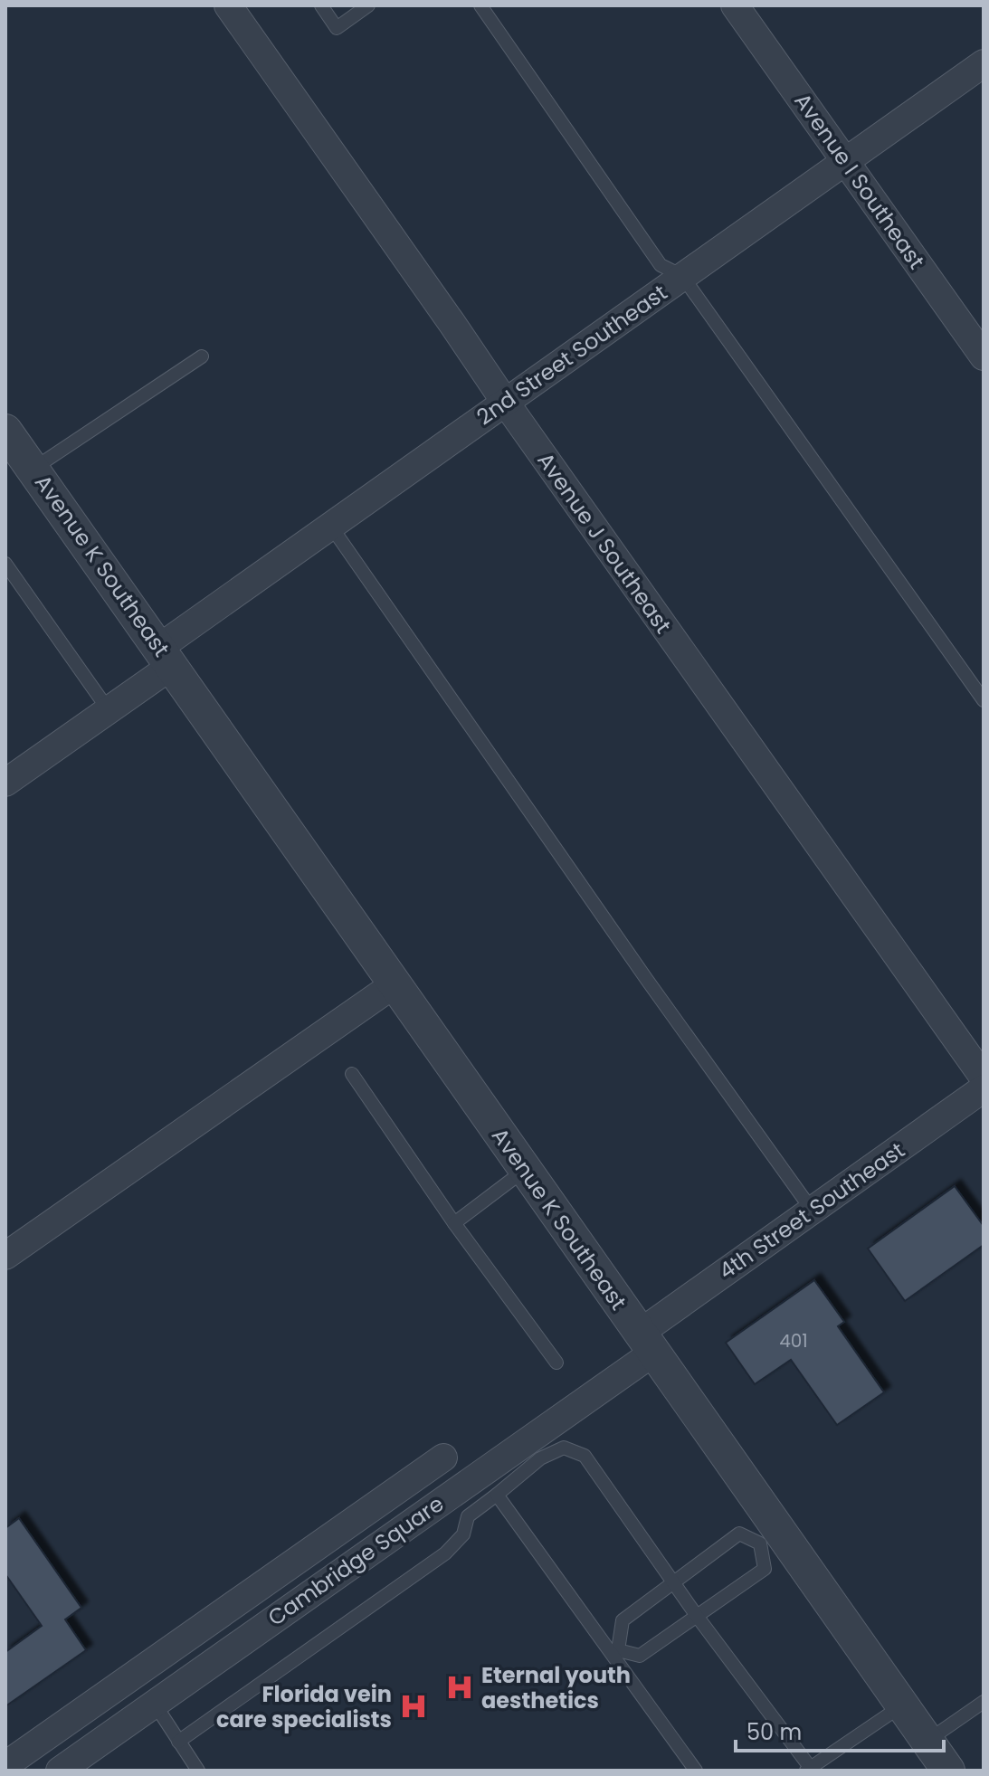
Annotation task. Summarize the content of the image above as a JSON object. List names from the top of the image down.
{
  "streets": {
    "street": [
      "Avenue I Southeast",
      "2nd Street Southeast",
      "Avenue J Southeast",
      "Avenue K Southeast",
      "4th Street Southeast",
      "Cambridge Square"
    ]
  },
  "crossings": [
    ["Avenue I Southeast", "2nd Street Southeast"],
    ["2nd Street Southeast", "Avenue J Southeast"],
    ["2nd Street Southeast", "Avenue K Southeast"],
    ["Avenue K Southeast", "4th Street Southeast"],
    ["Avenue K Southeast", "Cambridge Square"],
    ["4th Street Southeast", "Cambridge Square"]
  ],
  "places": {
    "hospital": ["Eternal youth aesthetics", "Florida vein care specialists"]
  },
  "house_numbers": ["401"],
  "scale_bar": "50 m"
}
